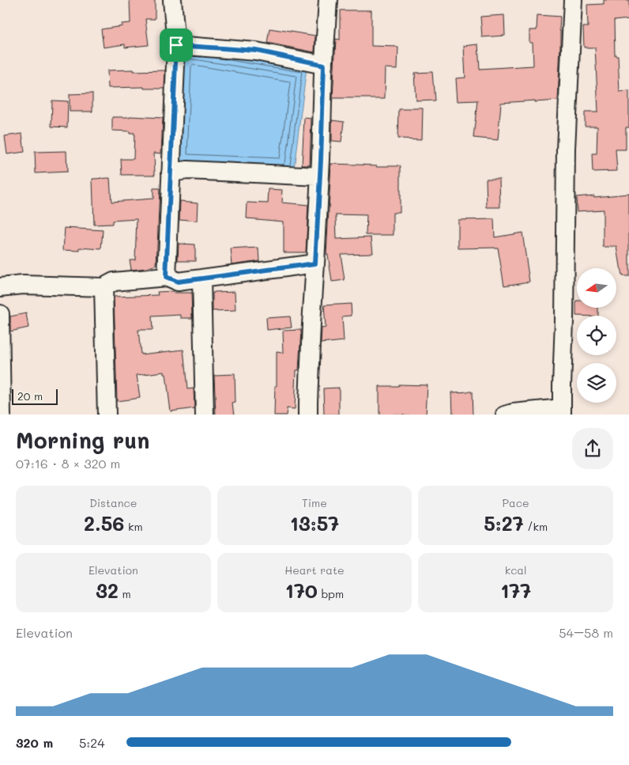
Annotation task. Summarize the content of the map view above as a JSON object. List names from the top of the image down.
{
  "scale_bar": "20 m",
  "north": "left",
  "page": {
    "scale": "20 m",
    "heading": ["Morning run", "07:16 · 8 × 320 m"],
    "stats": [
      ["Distance", "2.56 km"],
      ["Time", "13:57"],
      ["Pace", "5:27 /km"],
      ["Elevation", "32 m"],
      ["Heart rate", "170 bpm"],
      ["kcal", "177"]
    ],
    "chart": ["Elevation", "54–58 m"],
    "list": [
      {
        "name": "320 m",
        "note": "5:24"
      }
    ]
  }
}
